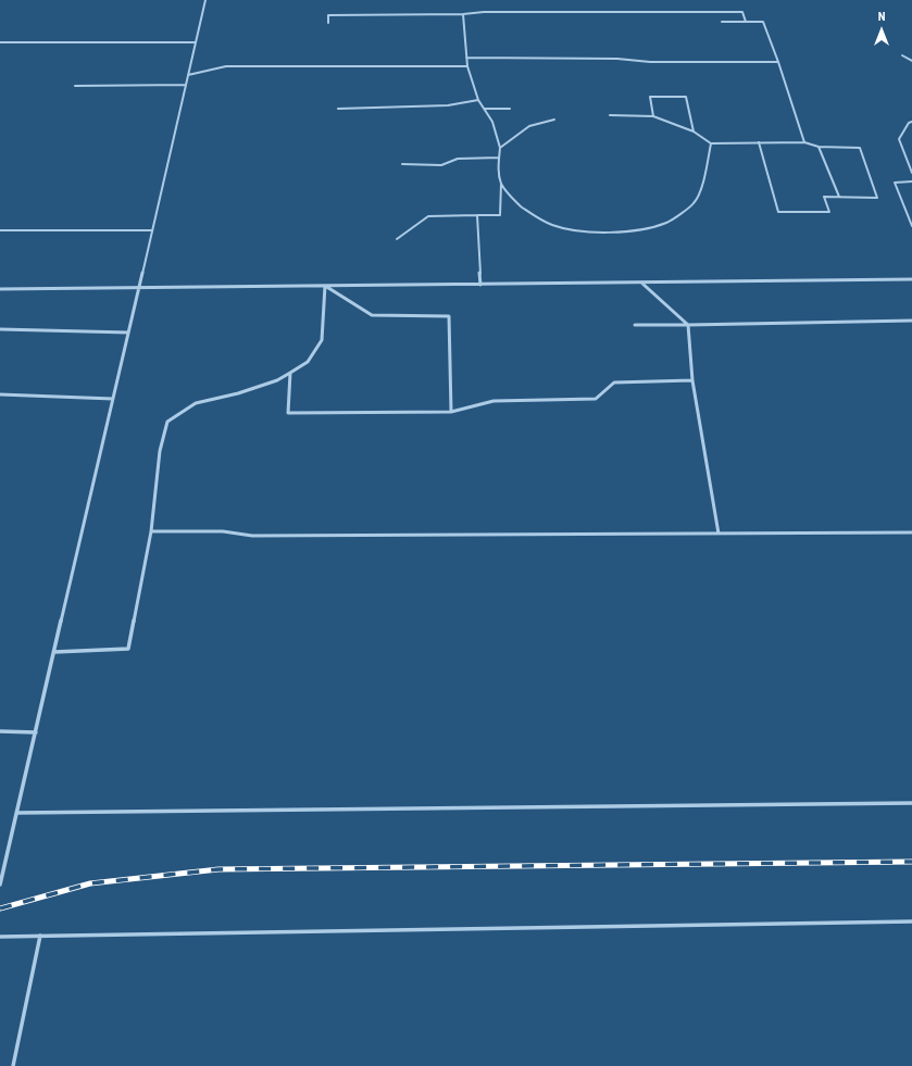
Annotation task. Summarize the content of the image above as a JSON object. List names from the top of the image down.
{
  "north": "top"
}
